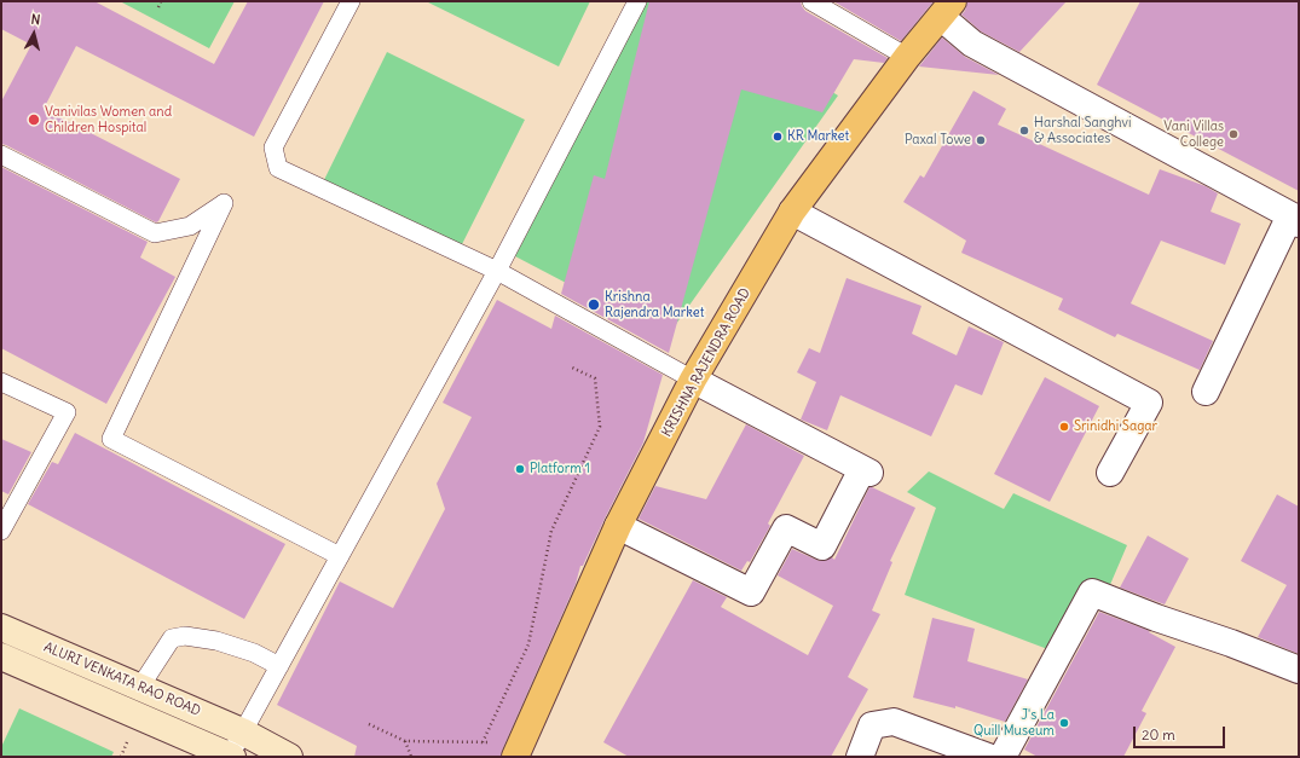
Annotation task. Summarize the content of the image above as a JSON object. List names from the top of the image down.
{
  "streets": {
    "main road": ["KRISHNA RAJENDRA ROAD", "ALURI VENKATA RAO ROAD"]
  },
  "places": [
    "Vanivilas Women and Children Hospital",
    "Harshal Sanghvi & Associates",
    "Vani Villas College",
    "KR Market",
    "Paxal Towe",
    "Krishna Rajendra Market",
    "Srinidhi Sagar",
    "Platform 1",
    "J's La Quill Museum"
  ],
  "scale_bar": "20 m",
  "north": "top"
}
